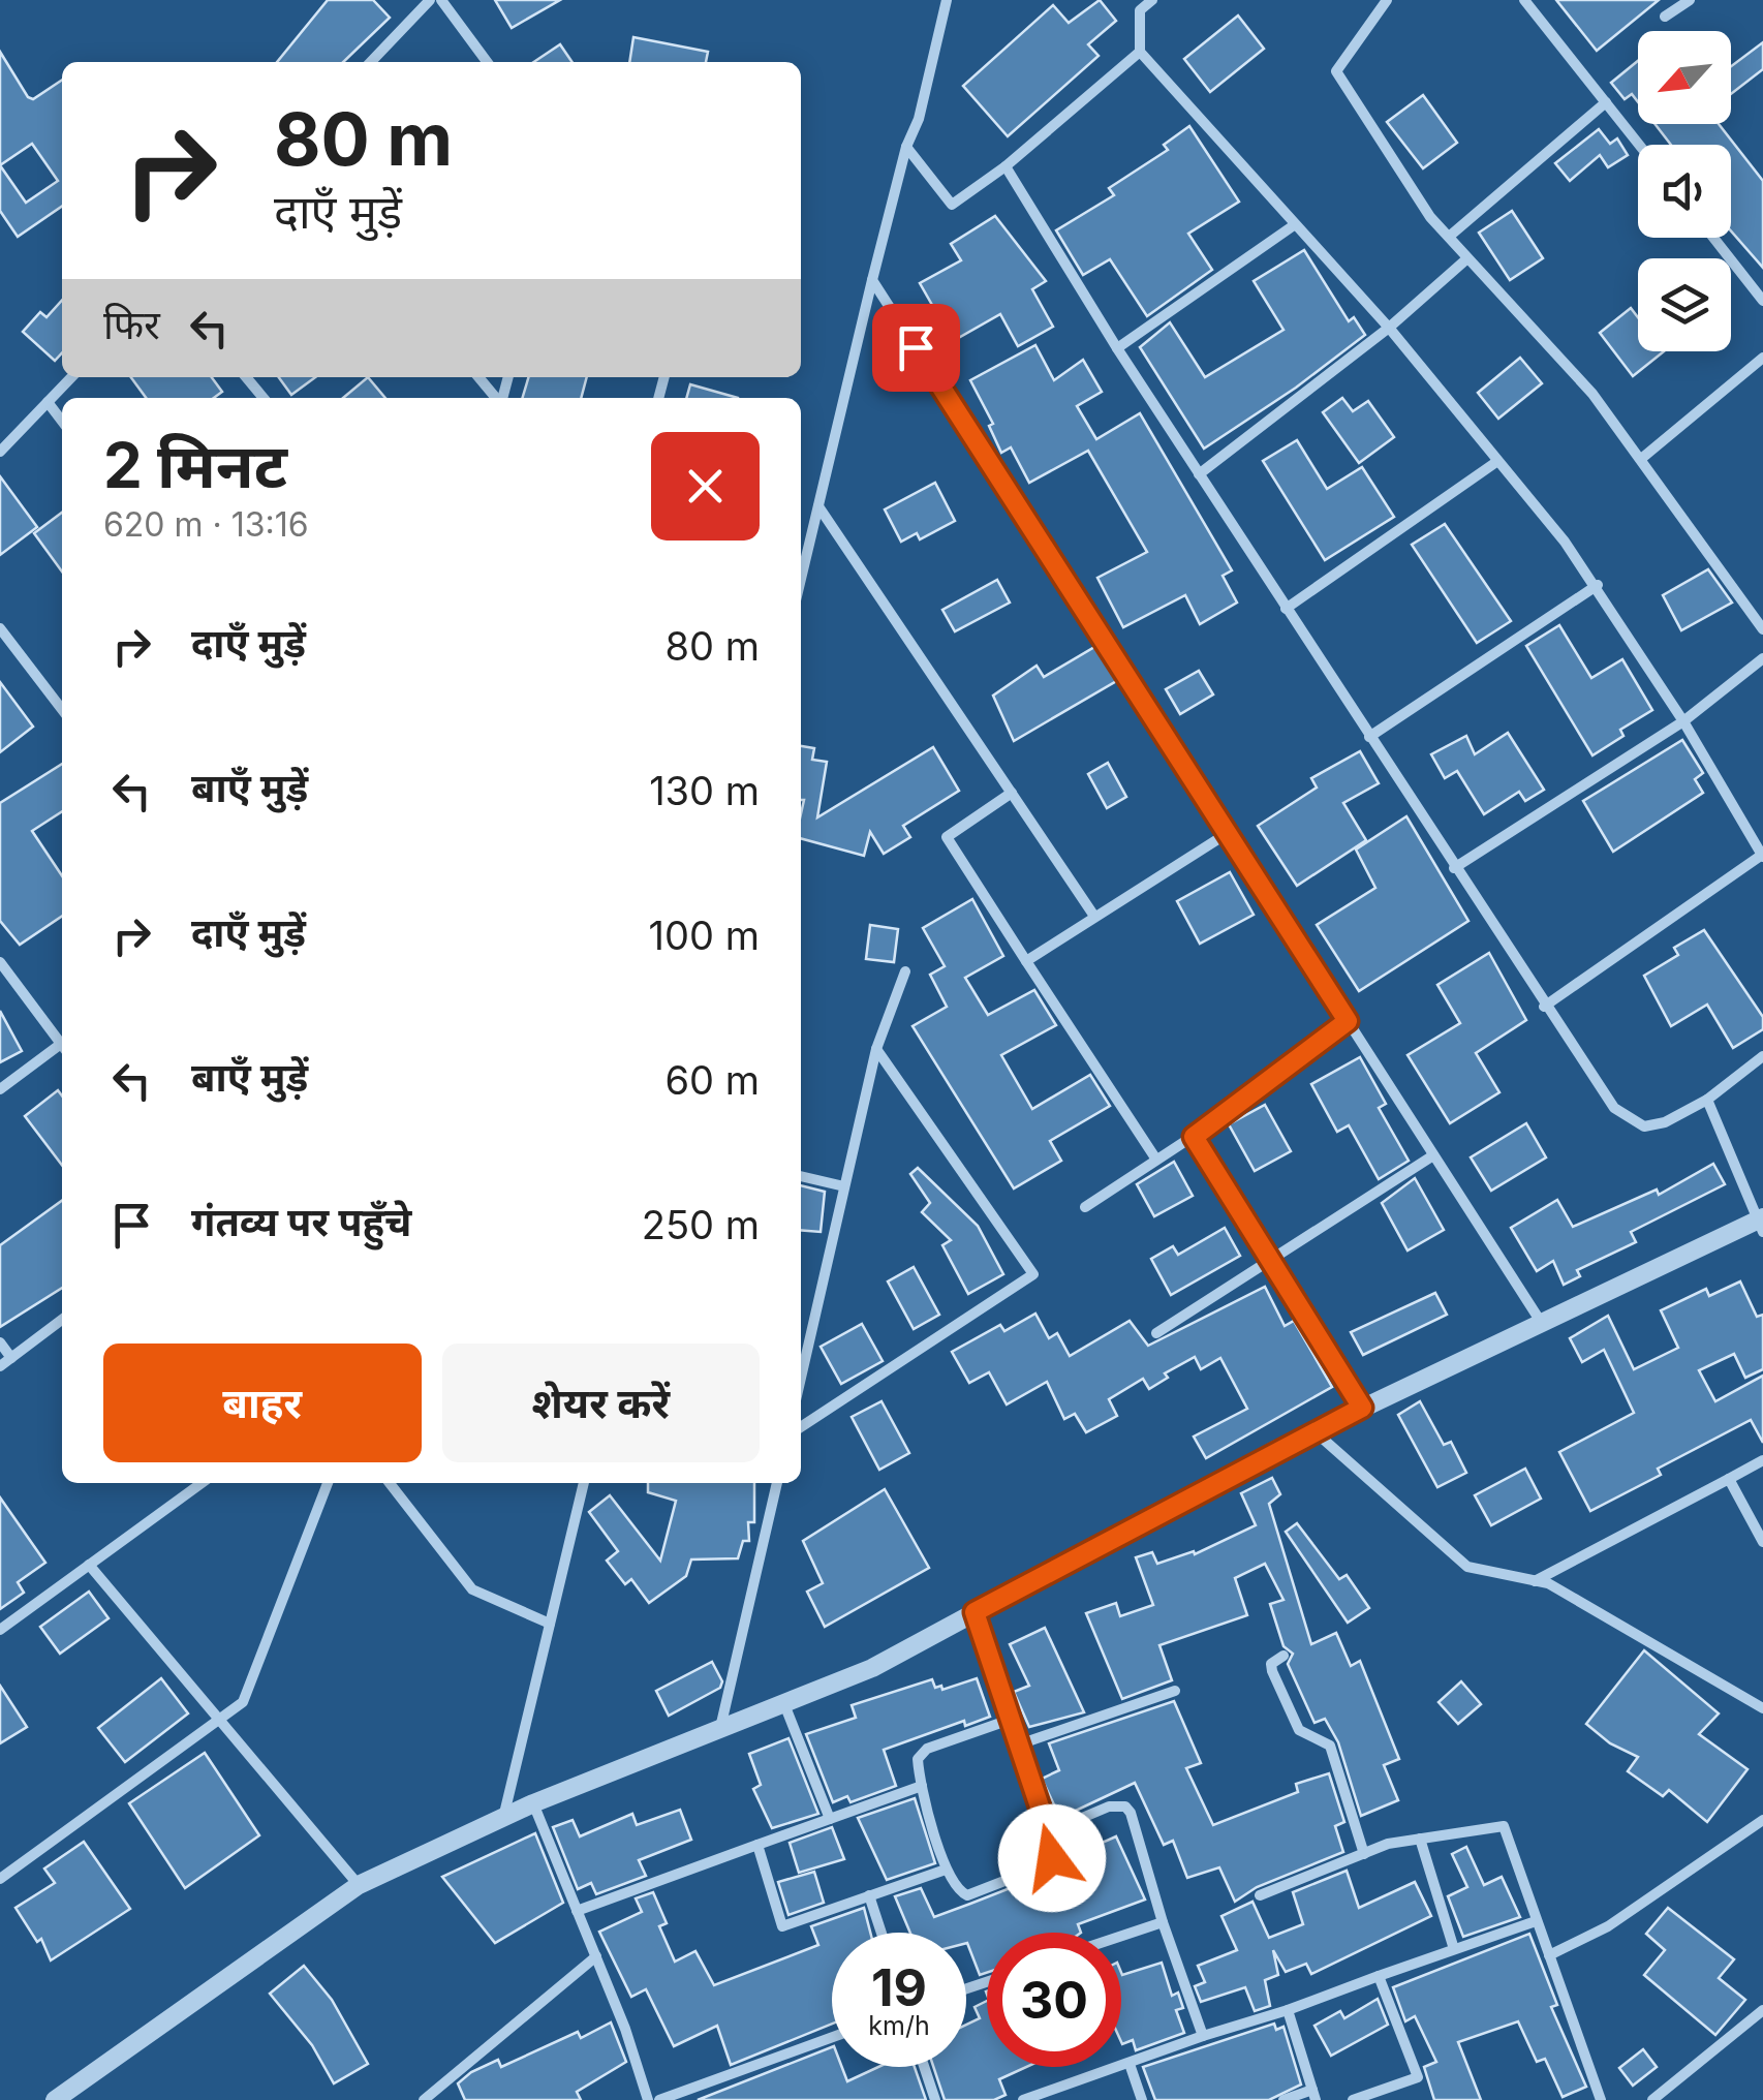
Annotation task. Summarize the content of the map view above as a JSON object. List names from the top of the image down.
{
  "north": "bottom left",
  "page": {
    "turn": ["80 m", "दाएँ मुड़ें"],
    "then": "फिर",
    "heading": ["2 मिनट", "620 m · 13:16"],
    "list": [
      {
        "name": "दाएँ मुड़ें",
        "value": "80 m"
      },
      {
        "name": "बाएँ मुड़ें",
        "value": "130 m"
      },
      {
        "name": "दाएँ मुड़ें",
        "value": "100 m"
      },
      {
        "name": "बाएँ मुड़ें",
        "value": "60 m"
      },
      {
        "name": "गंतव्य पर पहुँचे",
        "value": "250 m"
      }
    ],
    "buttons": ["बाहर", "शेयर करें"],
    "speed": "19 km/h",
    "limit": "30"
  }
}
